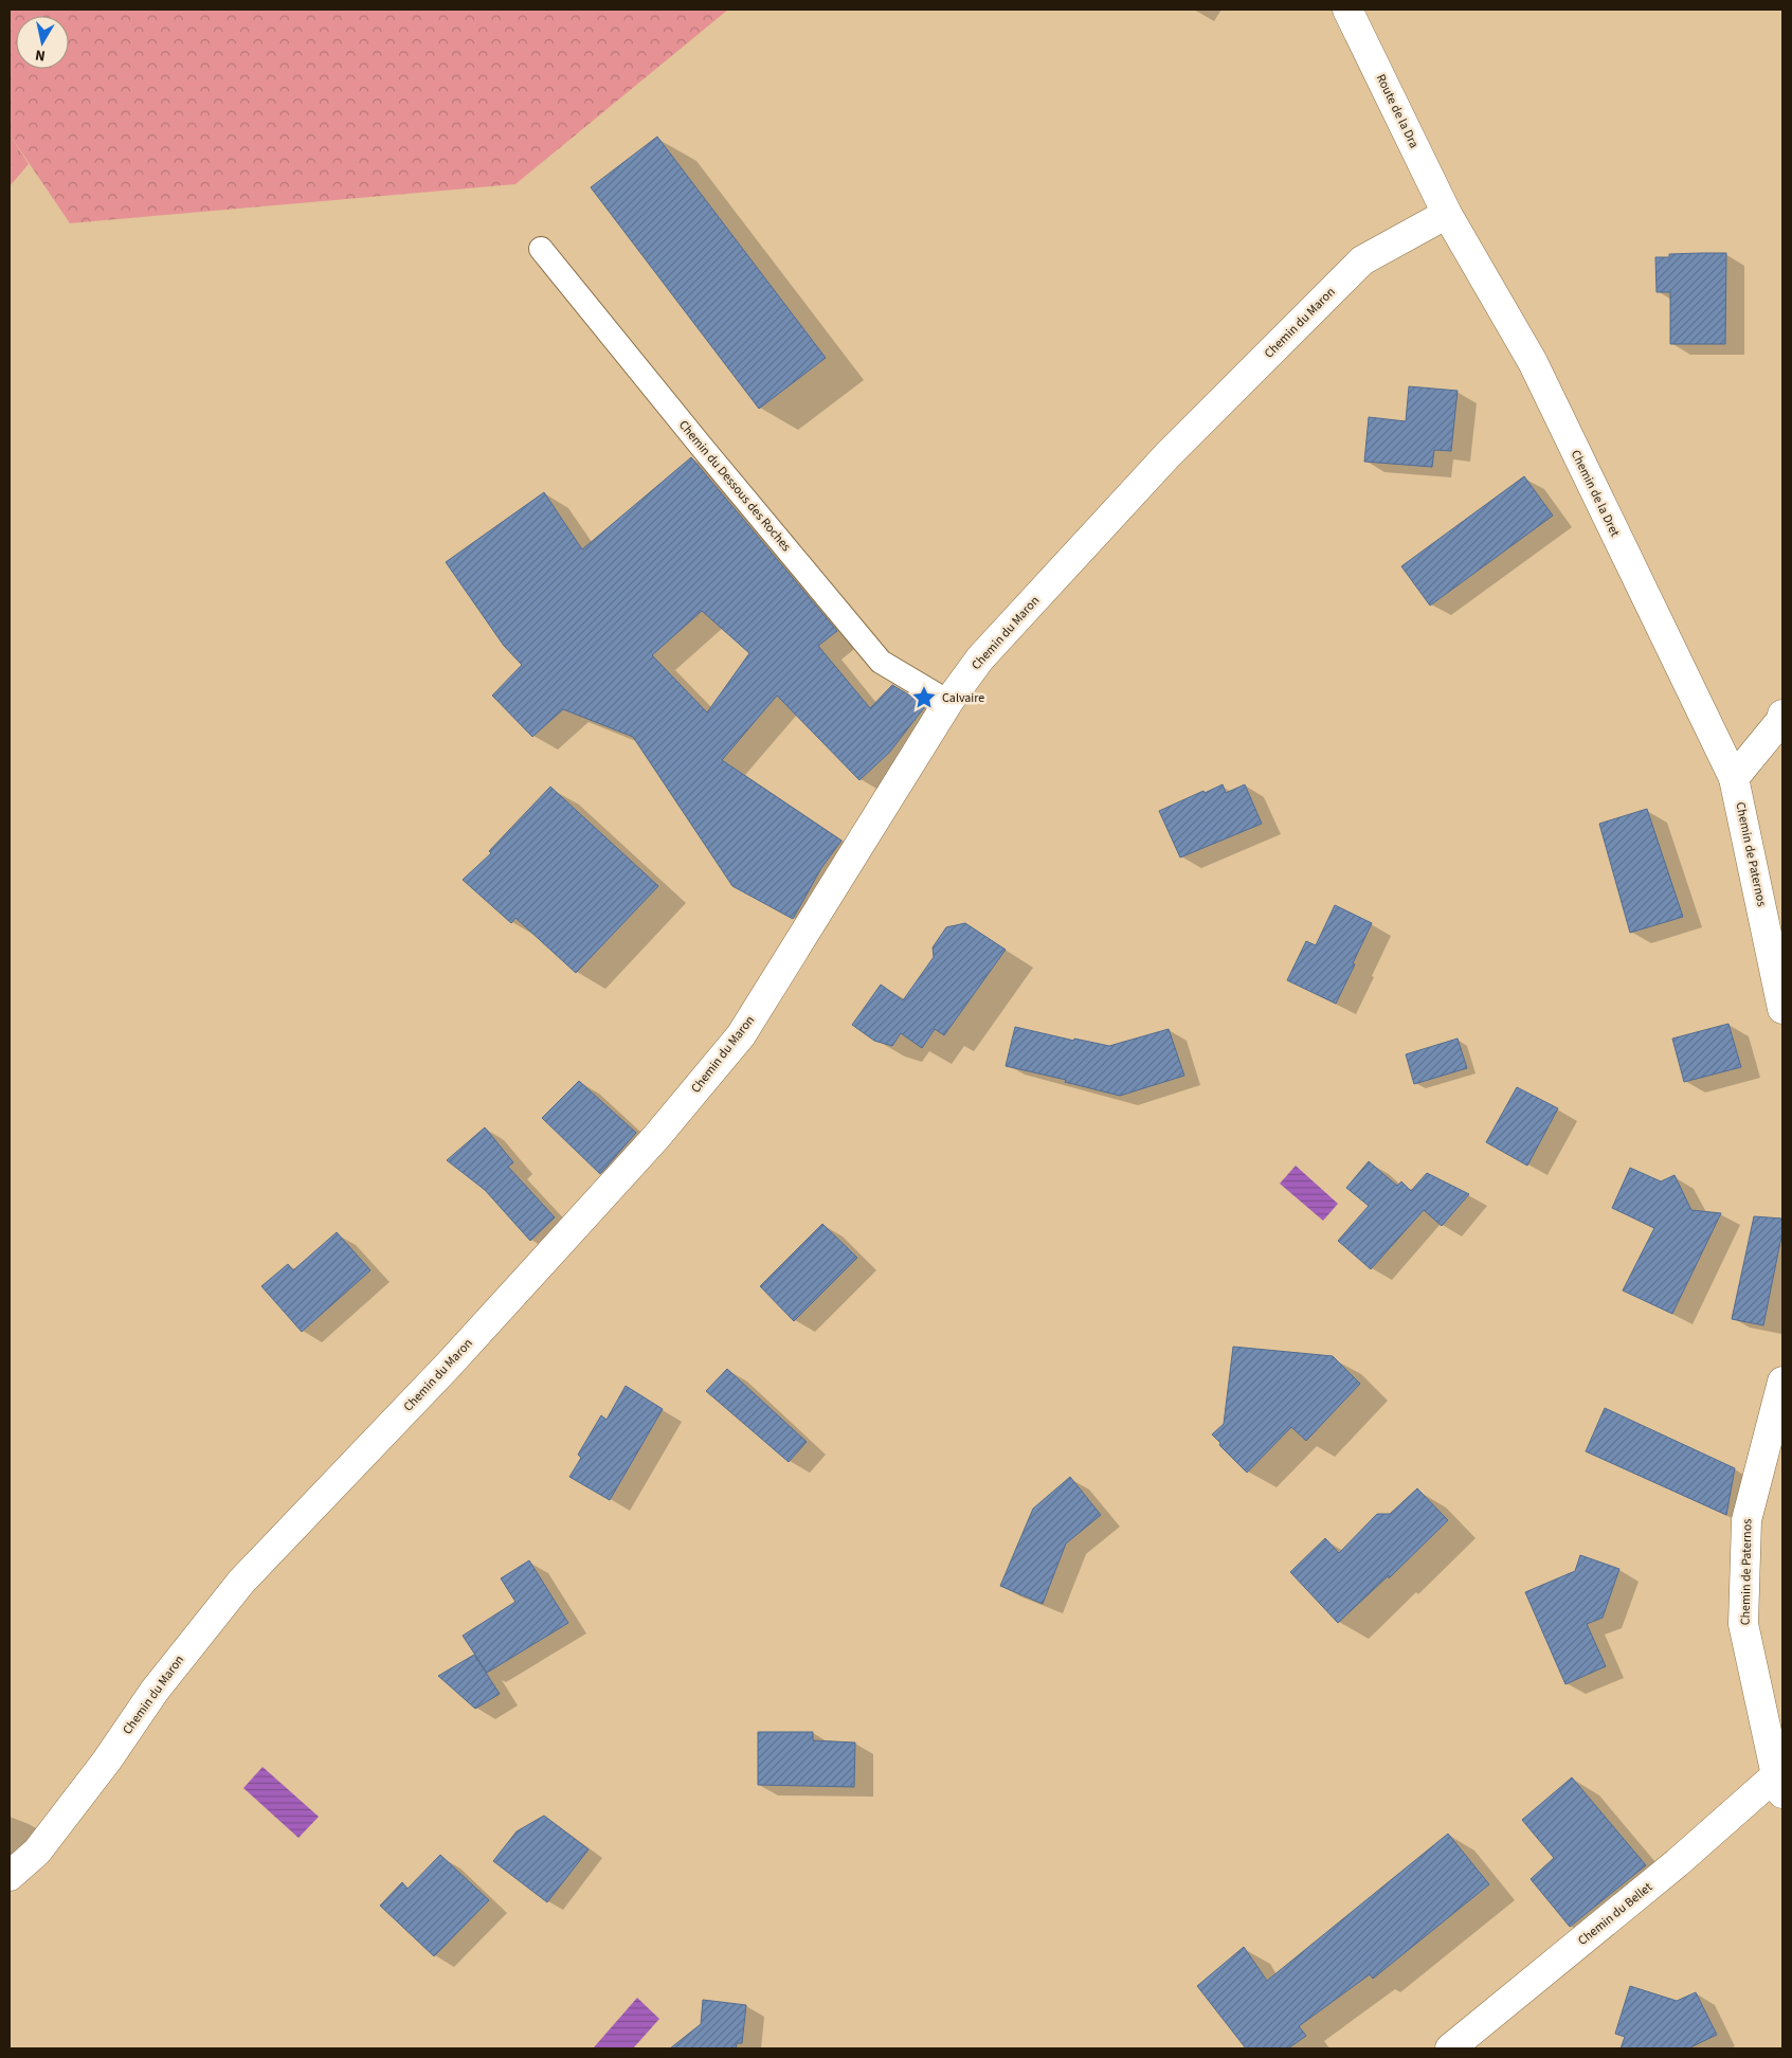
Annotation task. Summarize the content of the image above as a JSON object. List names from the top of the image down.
{
  "streets": {
    "street": [
      "Route de la Dra",
      "Chemin du Maron",
      "Chemin de la Dret",
      "Chemin de Paternos",
      "Chemin du Bellet"
    ],
    "lane": ["Chemin du Dessous des Roches"]
  },
  "crossings": [
    ["Route de la Dra", "Chemin du Maron"],
    ["Route de la Dra", "Chemin de la Dret"],
    ["Chemin du Maron", "Chemin du Dessous des Roches"],
    ["Chemin du Maron", "Chemin de la Dret"],
    ["Chemin de la Dret", "Chemin de Paternos"],
    ["Chemin de Paternos", "Chemin du Bellet"]
  ],
  "places": {
    "place": ["Calvaire"]
  },
  "north": "bottom"
}
